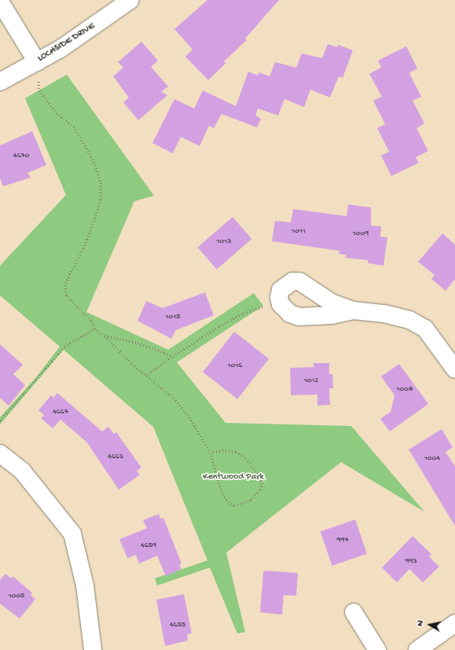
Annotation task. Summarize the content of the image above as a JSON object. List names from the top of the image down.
{
  "streets": {
    "street": ["LOCHSIDE DRIVE"]
  },
  "parks": ["Kentwood Park"],
  "house_numbers": [
    "4670",
    "1011",
    "1009",
    "1013",
    "1015",
    "1016",
    "1012",
    "1008",
    "4667",
    "4663",
    "1004",
    "997",
    "4659",
    "993",
    "1005",
    "4655"
  ],
  "north": "left"
}
